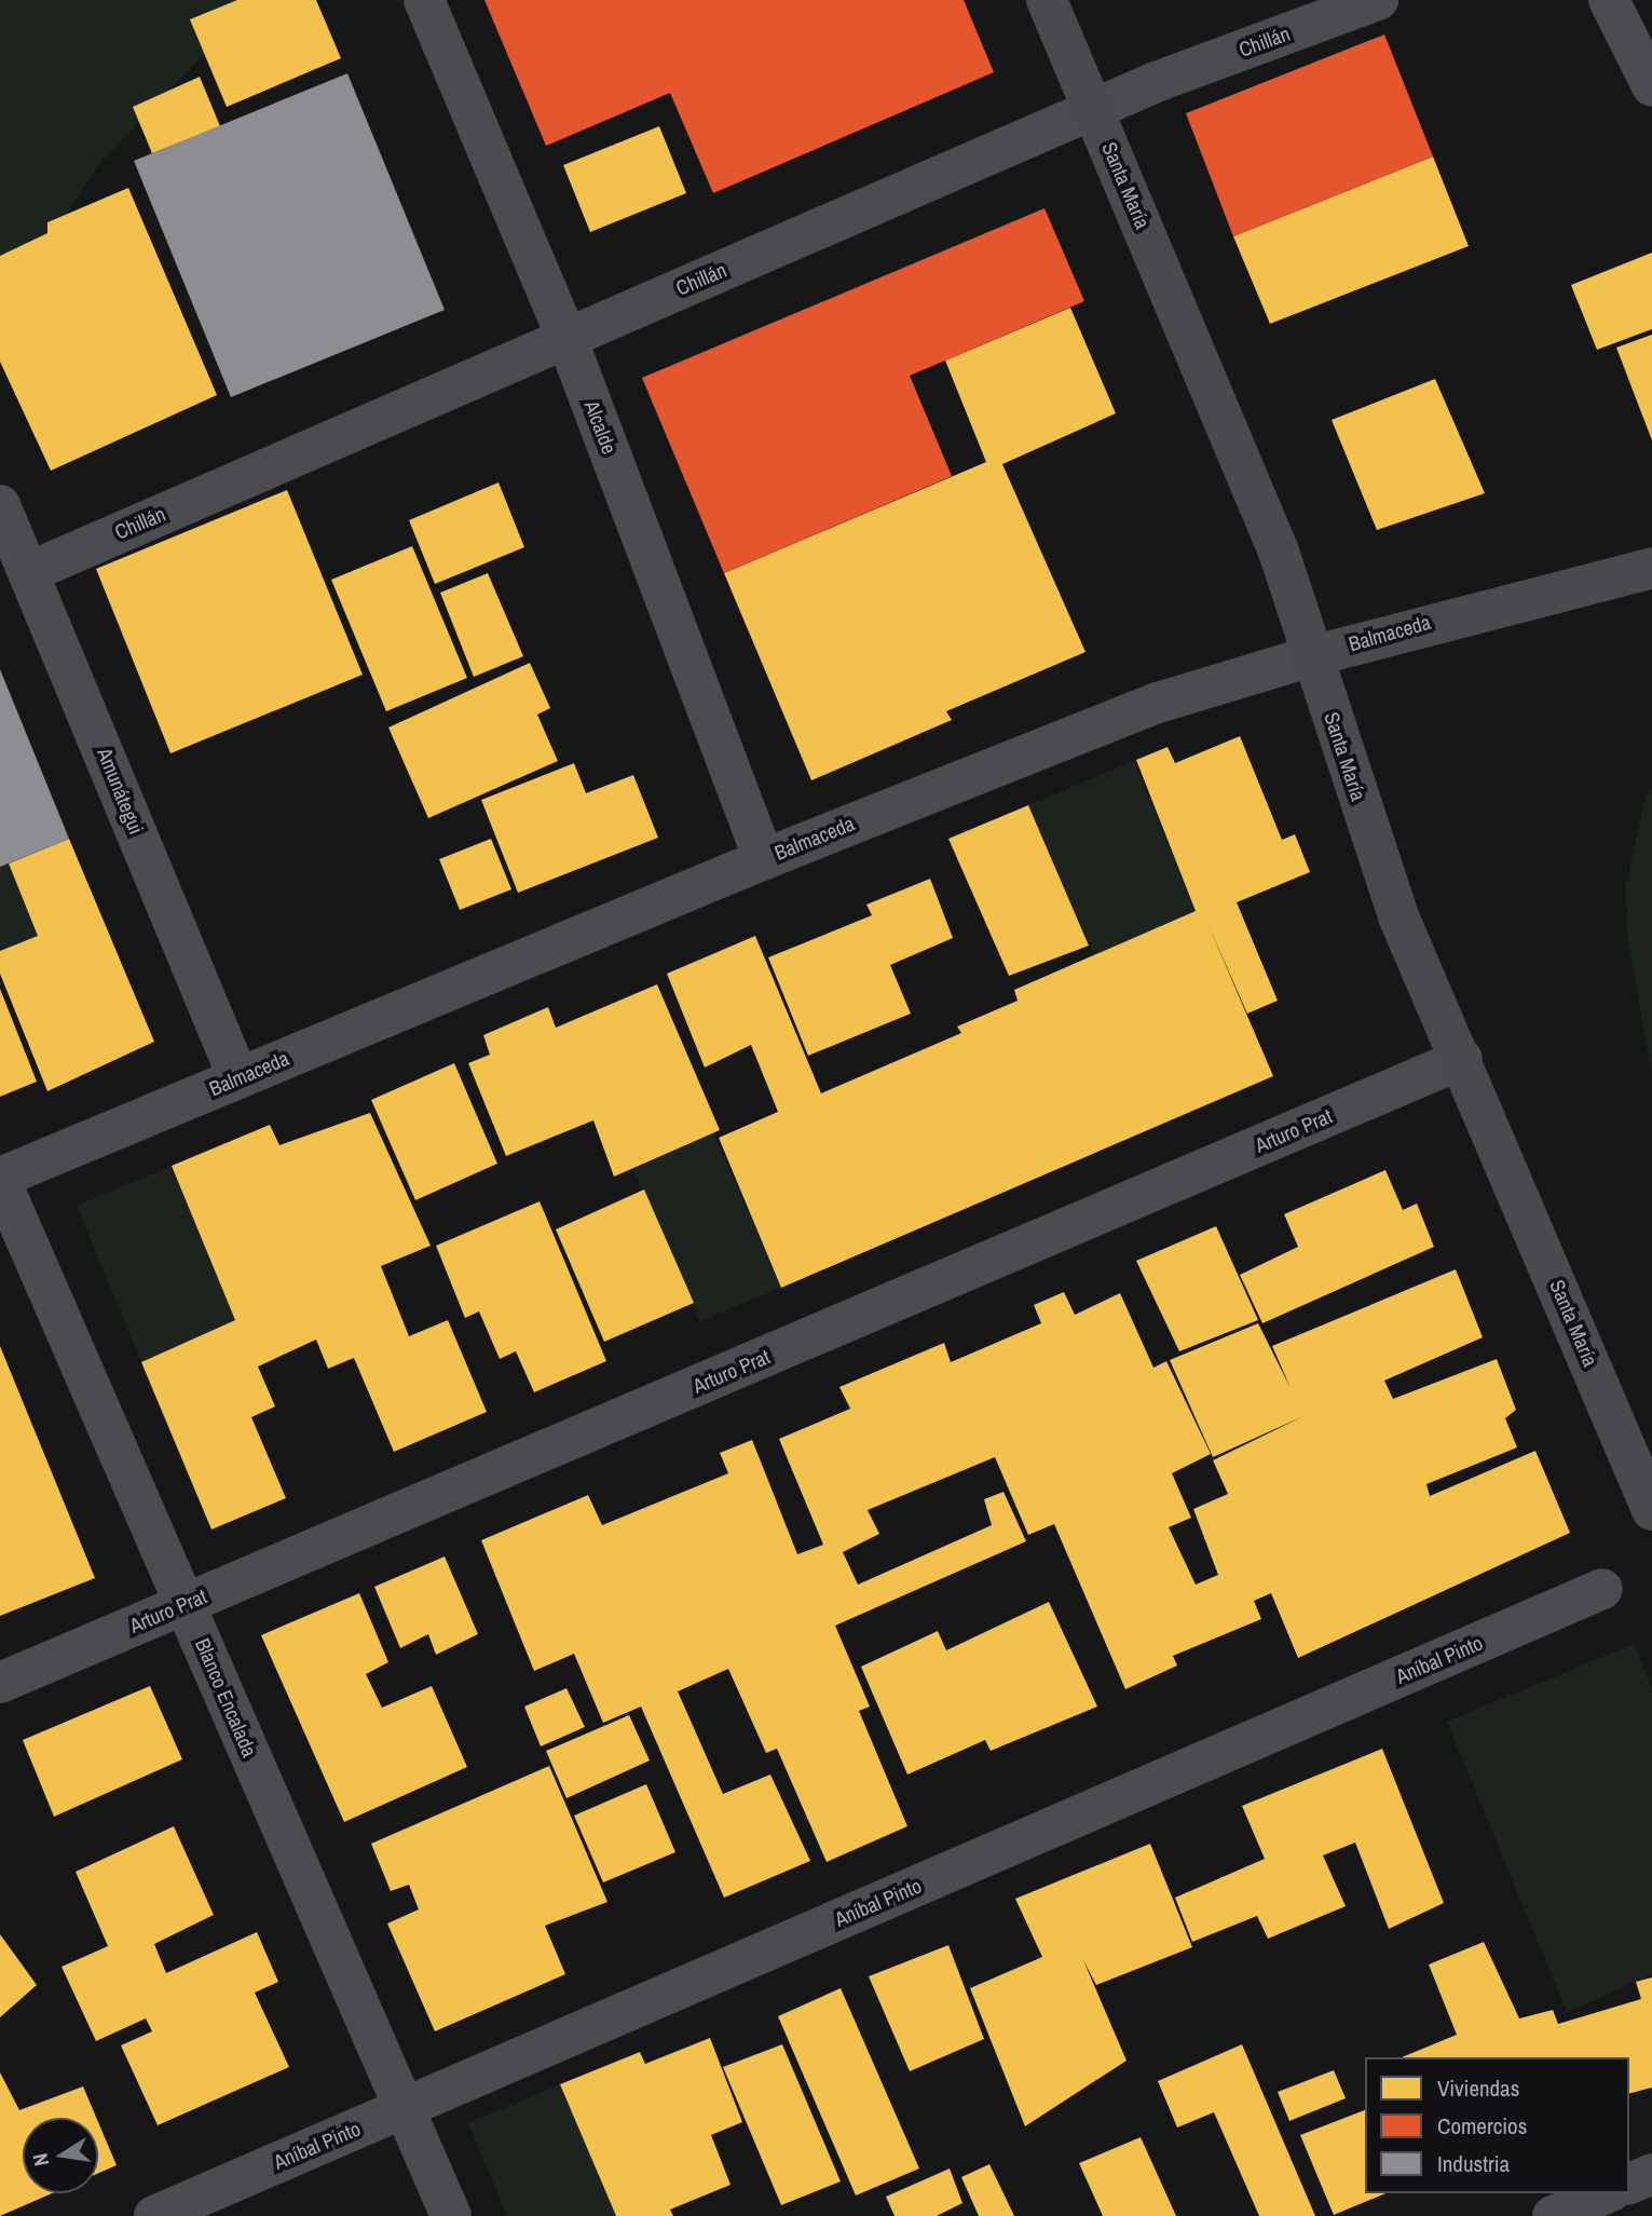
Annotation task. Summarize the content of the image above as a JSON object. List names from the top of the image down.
{
  "streets": {
    "main road": ["Santa María", "Balmaceda"],
    "street": [
      "Chillán",
      "Alcalde",
      "Amunátegui",
      "Arturo Prat",
      "Aníbal Pinto",
      "Blanco Encalada"
    ]
  },
  "crossings": [
    ["Chillán", "Santa María"],
    ["Chillán", "Alcalde"],
    ["Chillán", "Amunátegui"],
    ["Santa María", "Balmaceda"],
    ["Santa María", "Arturo Prat"],
    ["Alcalde", "Balmaceda"],
    ["Balmaceda", "Amunátegui"],
    ["Balmaceda", "Blanco Encalada"],
    ["Arturo Prat", "Blanco Encalada"],
    ["Aníbal Pinto", "Blanco Encalada"]
  ],
  "legend": ["Viviendas", "Comercios", "Industria"],
  "north": "left"
}
